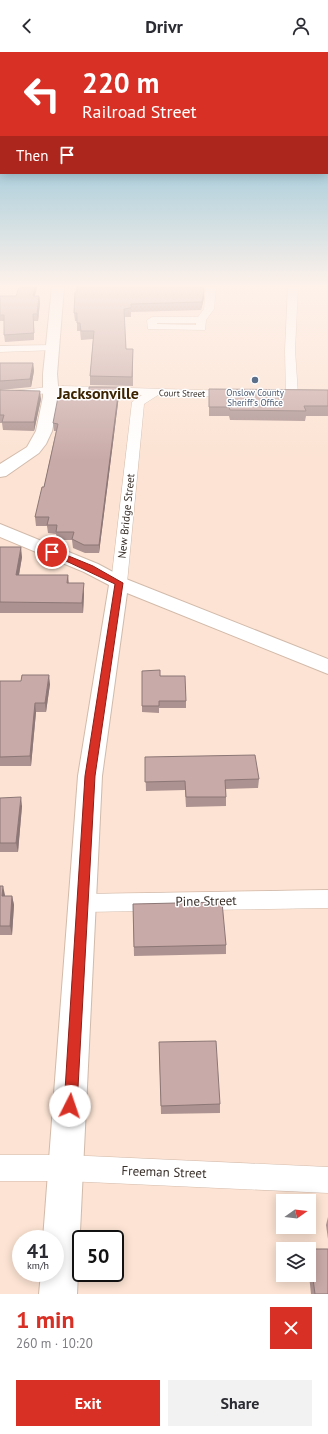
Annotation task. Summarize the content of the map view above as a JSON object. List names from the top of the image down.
{
  "streets": {
    "main road": ["New Bridge Street"],
    "street": ["Court Street", "Pine Street", "Freeman Street"]
  },
  "crossings": [
    ["Court Street", "New Bridge Street"],
    ["New Bridge Street", "Pine Street"],
    ["New Bridge Street", "Freeman Street"]
  ],
  "districts": ["Jacksonville"],
  "places": ["Onslow County Sheriff's Office"],
  "north": "right",
  "page": {
    "header": "Drivr",
    "turn": ["220 m", "Railroad Street"],
    "then": "Then",
    "speed": "41 km/h",
    "limit": "50",
    "heading": ["1 min", "260 m · 10:20"],
    "buttons": ["Exit", "Share"]
  }
}
